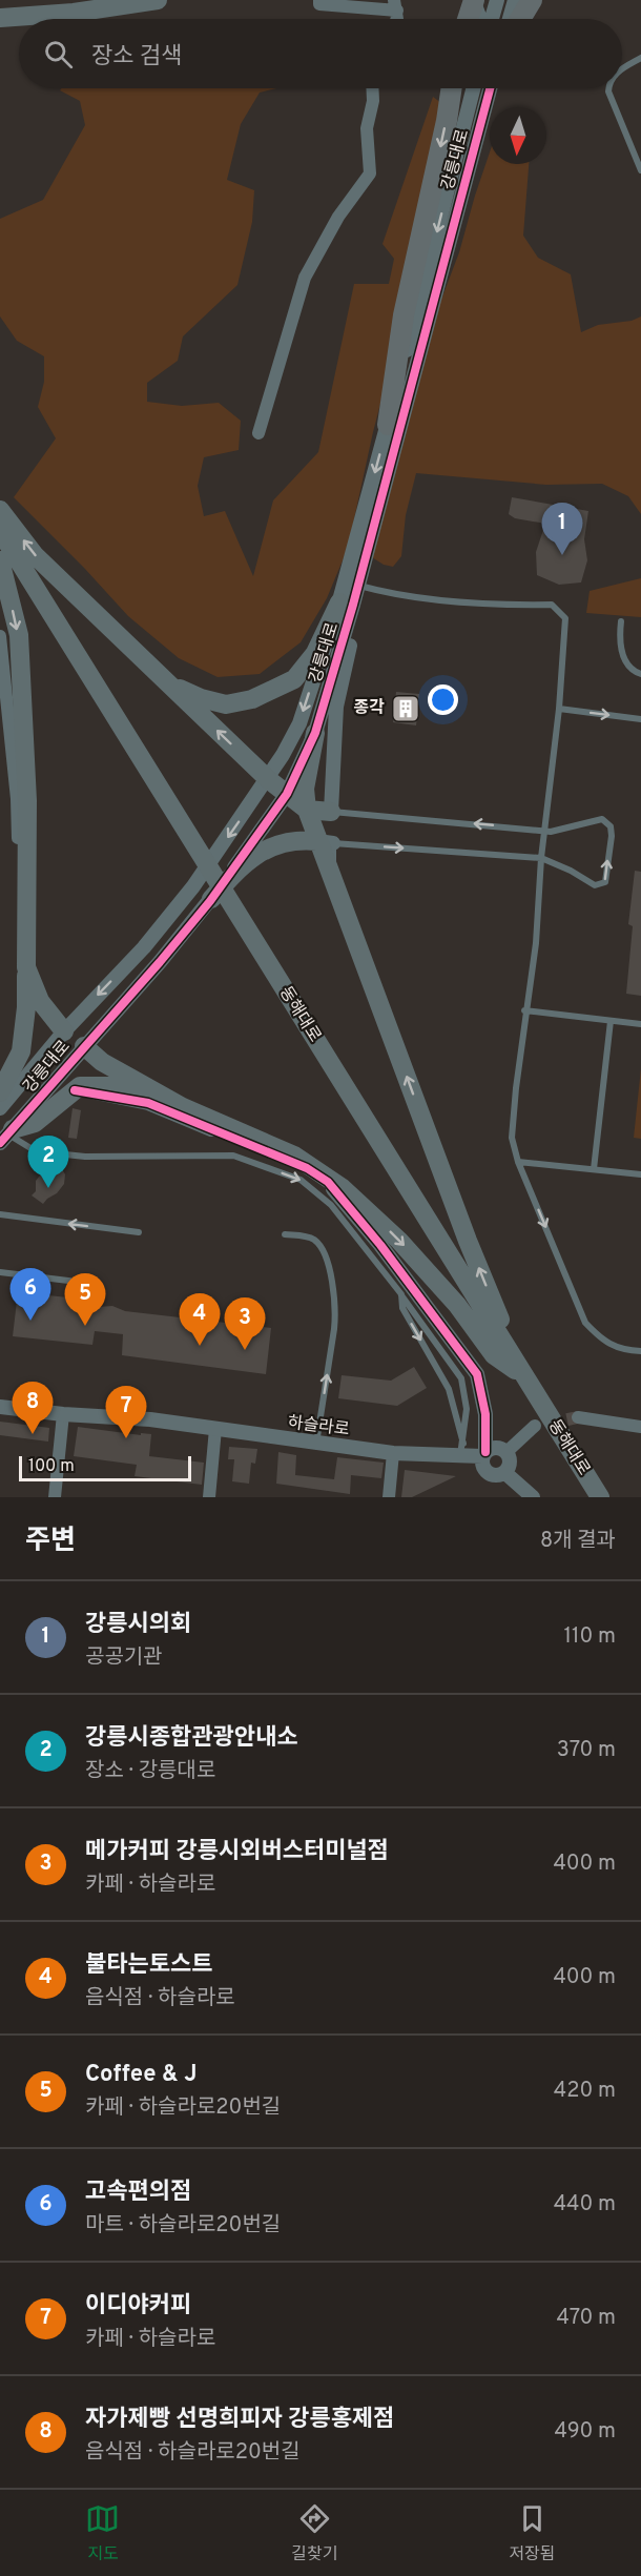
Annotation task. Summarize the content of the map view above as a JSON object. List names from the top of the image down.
{
  "streets": {
    "main road": ["동해대로"],
    "street": ["강릉대로", "하슬라로"]
  },
  "places": {
    "building": ["종각"]
  },
  "scale_bar": "100 m",
  "north": "bottom",
  "page": {
    "search": "장소 검색",
    "pins": [
      "1",
      "2",
      "6",
      "5",
      "4",
      "3",
      "8",
      "7"
    ],
    "scale": "100 m",
    "heading": ["주변", "8개 결과"],
    "list": [
      {
        "mark": "1",
        "name": "강릉시의회",
        "note": "공공기관",
        "value": "110 m"
      },
      {
        "mark": "2",
        "name": "강릉시종합관광안내소",
        "note": "장소 · 강릉대로",
        "value": "370 m"
      },
      {
        "mark": "3",
        "name": "메가커피 강릉시외버스터미널점",
        "note": "카페 · 하슬라로",
        "value": "400 m"
      },
      {
        "mark": "4",
        "name": "불타는토스트",
        "note": "음식점 · 하슬라로",
        "value": "400 m"
      },
      {
        "mark": "5",
        "name": "Coffee & J",
        "note": "카페 · 하슬라로20번길",
        "value": "420 m"
      },
      {
        "mark": "6",
        "name": "고속편의점",
        "note": "마트 · 하슬라로20번길",
        "value": "440 m"
      },
      {
        "mark": "7",
        "name": "이디야커피",
        "note": "카페 · 하슬라로",
        "value": "470 m"
      },
      {
        "mark": "8",
        "name": "자가제빵 선명희피자 강릉홍제점",
        "note": "음식점 · 하슬라로20번길",
        "value": "490 m"
      }
    ],
    "nav": ["지도", "길찾기", "저장됨"]
  }
}
